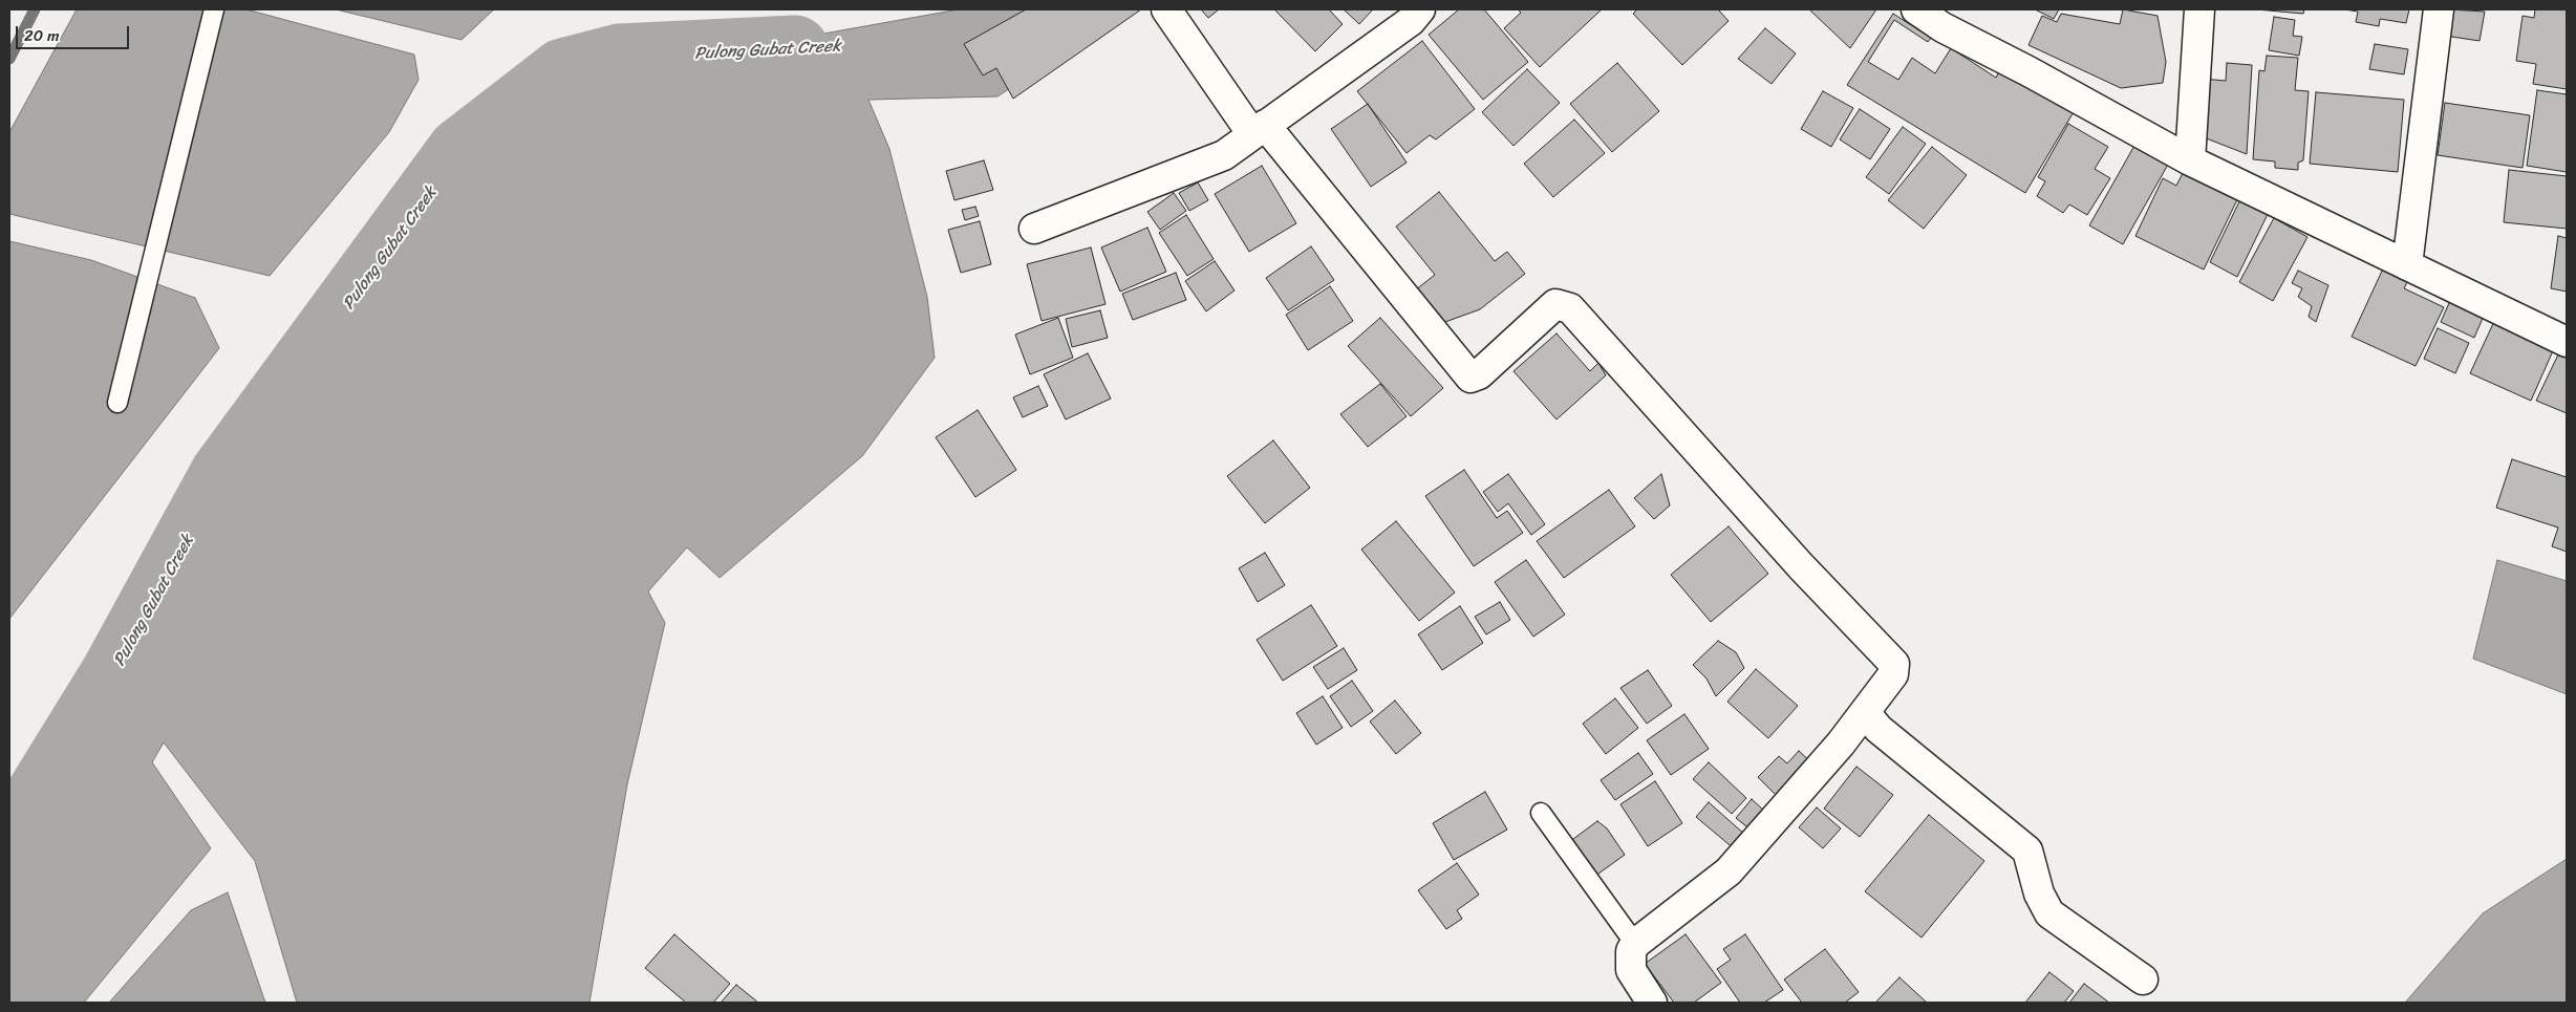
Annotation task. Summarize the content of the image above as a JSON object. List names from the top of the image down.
{
  "water": ["Pulong Gubat Creek"],
  "scale_bar": "20 m"
}
